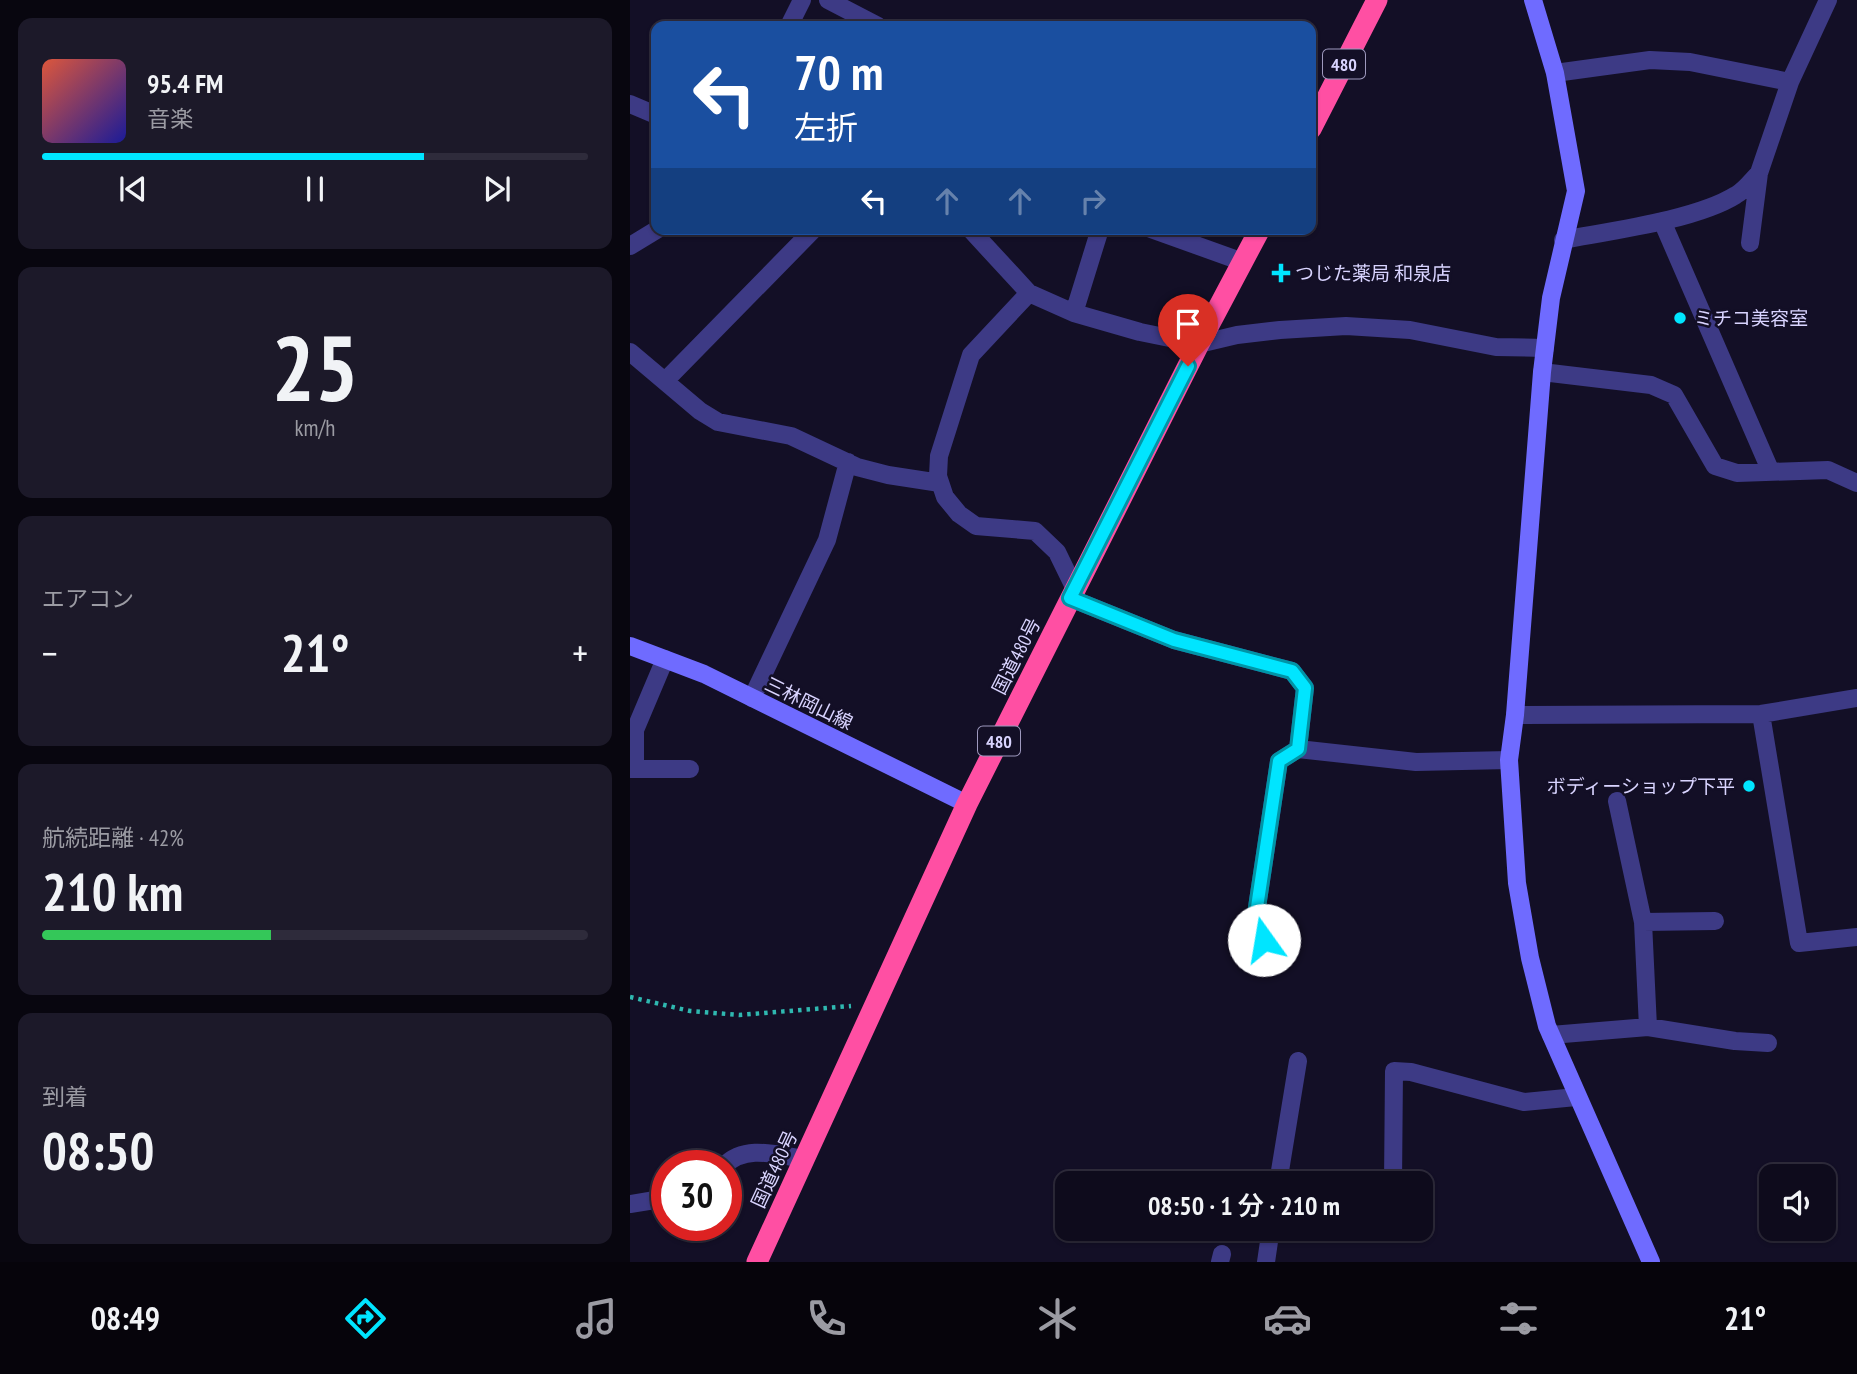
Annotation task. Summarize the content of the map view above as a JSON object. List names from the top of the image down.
{
  "streets": {
    "highway": ["480", "国道480号"],
    "street": ["三林岡山線"]
  },
  "crossings": [
    ["国道480号", "三林岡山線"]
  ],
  "places": {
    "health": ["つじた薬局 和泉店"],
    "other": ["ミチコ美容室", "ボディーショップ下平"]
  },
  "page": {
    "turn": ["70 m", "左折"],
    "song": ["95.4 FM", "音楽"],
    "tile": [
      ["25", "km/h"],
      "エアコン",
      ["航続距離 · 42%", "210 km"],
      ["到着", "08:50"]
    ],
    "heat": ["−", "21°", "+"],
    "limit": "30",
    "trip": "08:50 · 1 分 · 210 m",
    "tabs": ["08:49", "21°"]
  }
}
